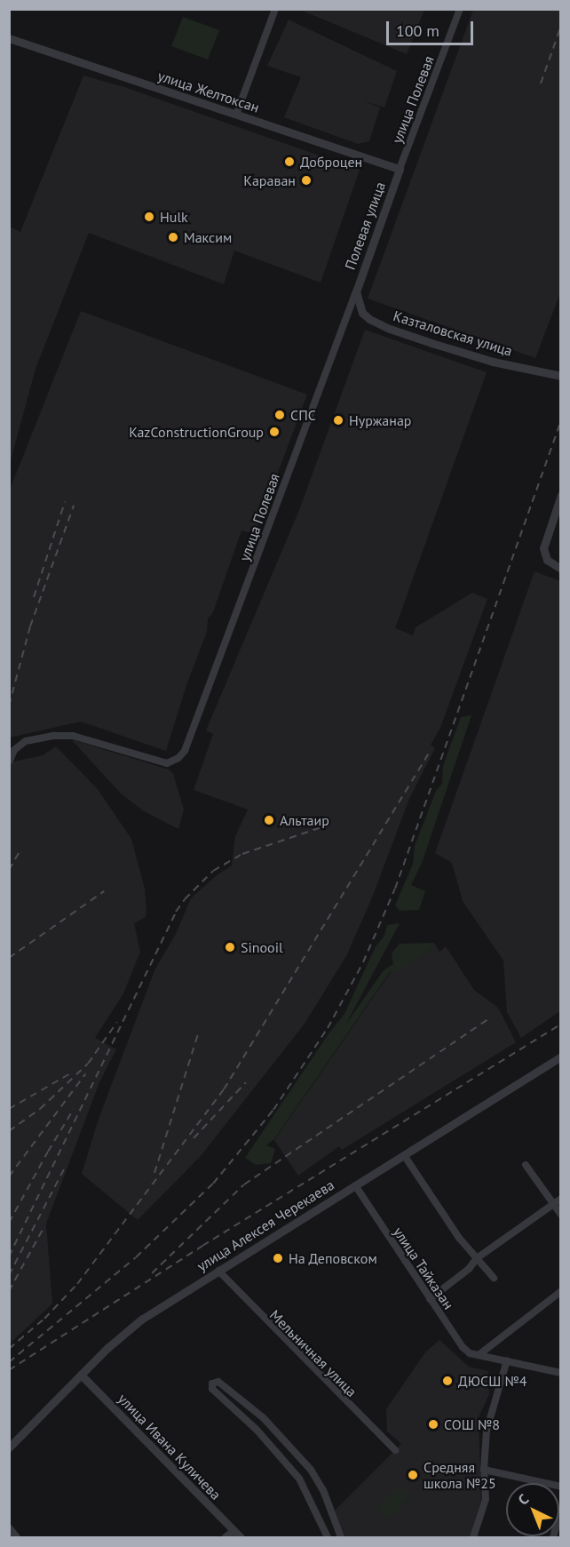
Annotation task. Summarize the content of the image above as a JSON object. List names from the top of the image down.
{
  "streets": {
    "street": [
      "улица Желтоксан",
      "улица Полевая",
      "Полевая улица",
      "Казталовская улица",
      "улица Алексея Черекаева",
      "улица Тайказан",
      "Мельничная улица",
      "улица Ивана Куличева"
    ]
  },
  "crossings": [
    ["улица Желтоксан", "улица Полевая"],
    ["улица Желтоксан", "Полевая улица"],
    ["улица Полевая", "Полевая улица"],
    ["улица Полевая", "Казталовская улица"],
    ["Полевая улица", "Казталовская улица"],
    ["улица Алексея Черекаева", "улица Тайказан"],
    ["улица Алексея Черекаева", "Мельничная улица"],
    ["улица Алексея Черекаева", "улица Ивана Куличева"]
  ],
  "places": [
    "Доброцен",
    "Караван",
    "Hulk",
    "Максим",
    "СПС",
    "Нуржанар",
    "KazConstructionGroup",
    "Альтаир",
    "Sinooil",
    "На Деповском",
    "ДЮСШ №4",
    "СОШ №8",
    "Средняя школа №25"
  ],
  "scale_bar": "100 m",
  "north": "top left"
}
